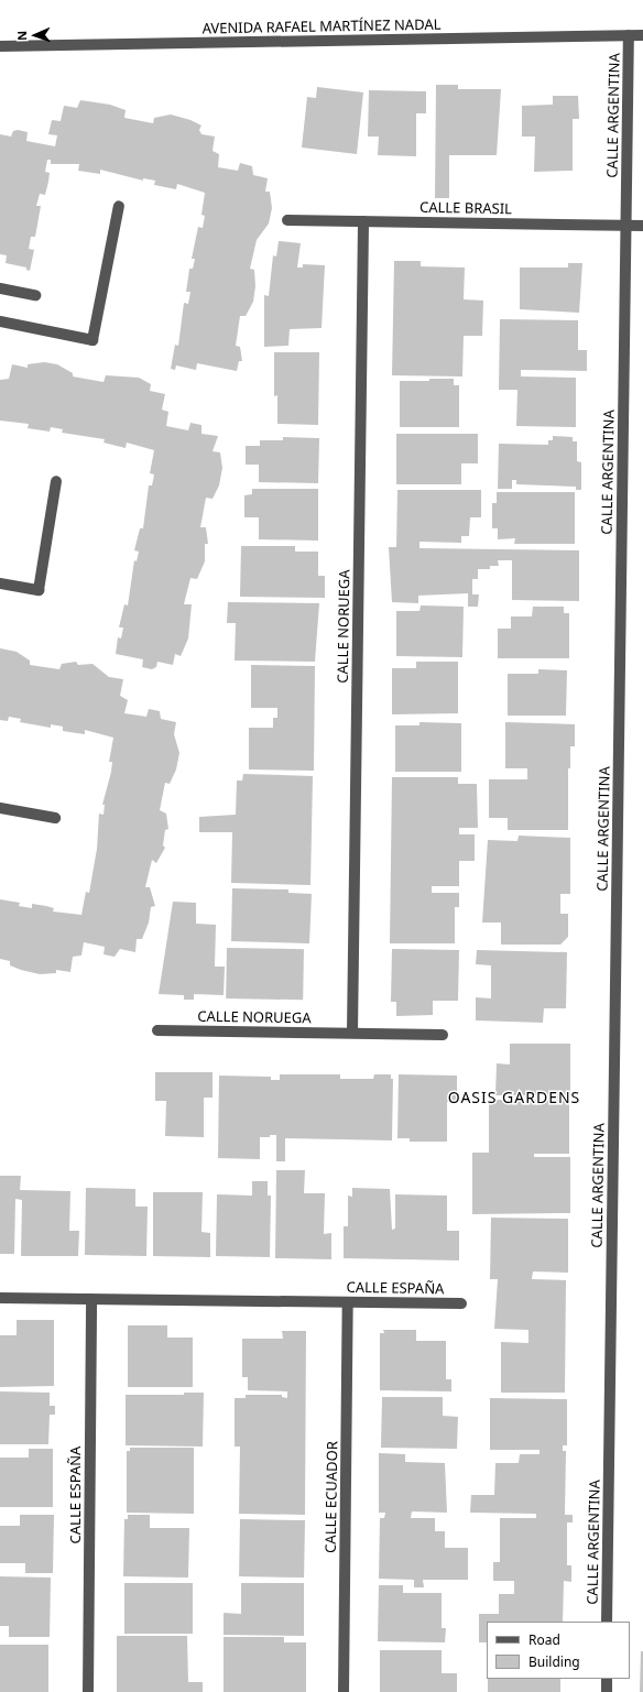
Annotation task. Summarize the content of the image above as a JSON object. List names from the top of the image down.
{
  "streets": {
    "street": [
      "AVENIDA RAFAEL MARTÍNEZ NADAL",
      "CALLE ARGENTINA",
      "CALLE BRASIL",
      "CALLE NORUEGA",
      "CALLE ESPAÑA",
      "CALLE ECUADOR"
    ]
  },
  "crossings": [
    ["AVENIDA RAFAEL MARTÍNEZ NADAL", "CALLE ARGENTINA"],
    ["CALLE ARGENTINA", "CALLE BRASIL"],
    ["CALLE BRASIL", "CALLE NORUEGA"],
    ["CALLE ESPAÑA", "CALLE ECUADOR"]
  ],
  "districts": ["OASIS GARDENS"],
  "legend": ["Road", "Building"],
  "north": "left"
}
